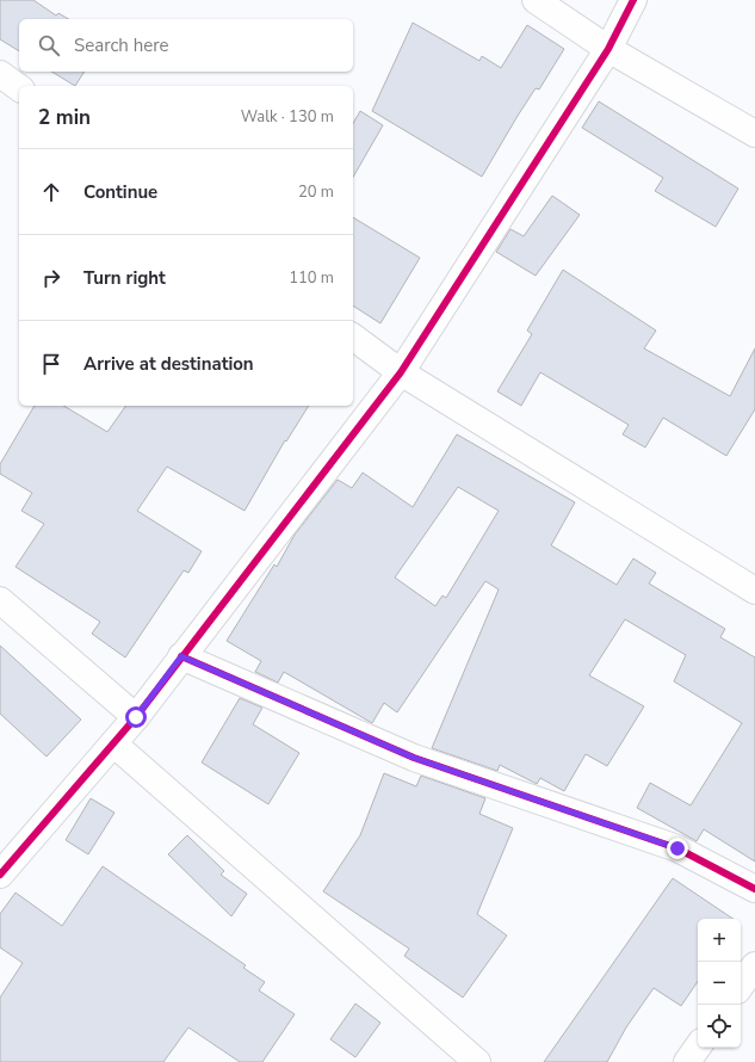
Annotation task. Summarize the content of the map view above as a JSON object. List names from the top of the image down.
{
  "page": {
    "search": "Search here",
    "heading": ["2 min", "Walk · 130 m"],
    "list": [
      ["Continue", "20 m"],
      ["Turn right", "110 m"],
      "Arrive at destination"
    ],
    "map_buttons": ["+", "−"]
  }
}
